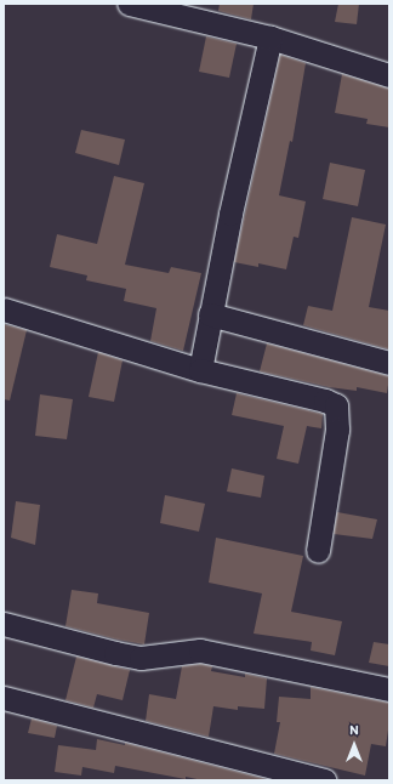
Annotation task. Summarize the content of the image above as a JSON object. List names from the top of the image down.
{
  "north": "top"
}
